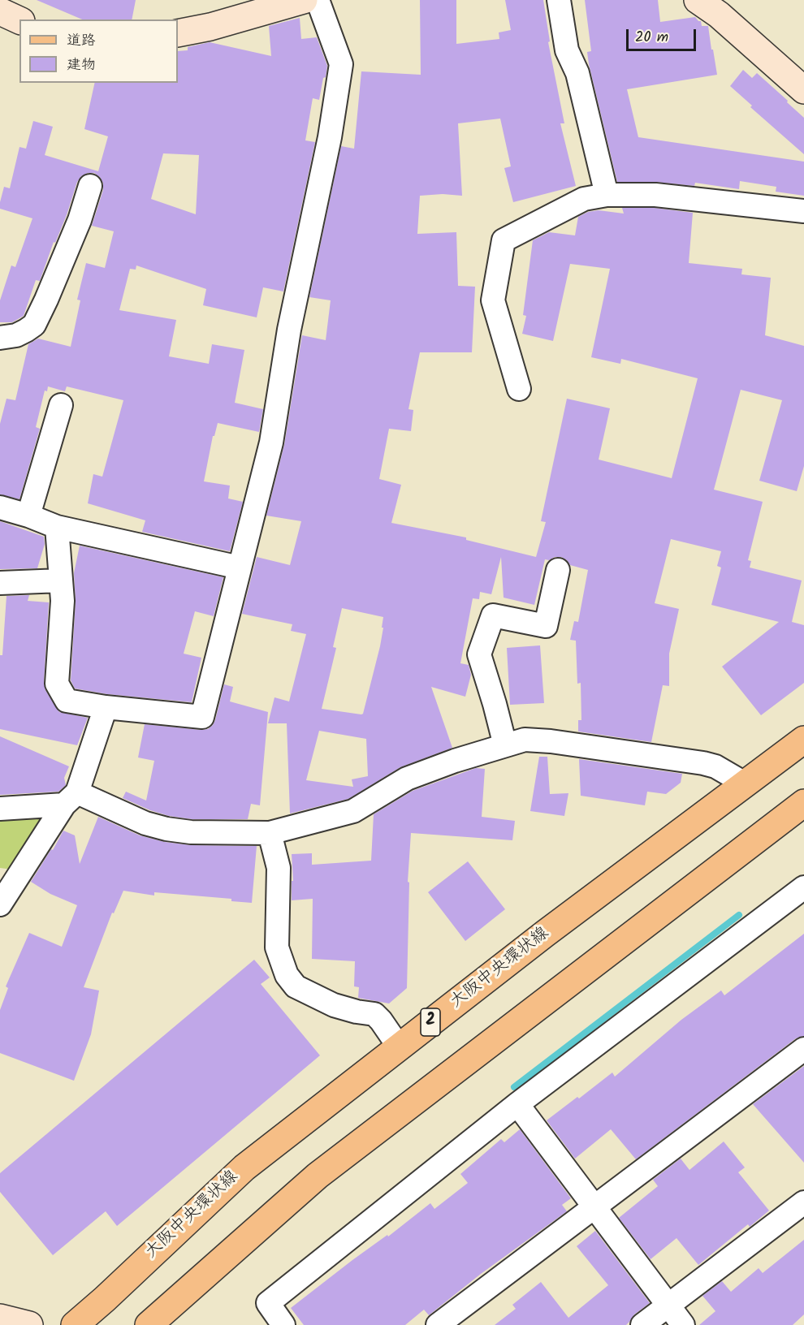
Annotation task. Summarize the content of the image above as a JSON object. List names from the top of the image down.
{
  "streets": {
    "main road": ["大阪中央環状線", "2"]
  },
  "legend": ["道路", "建物"],
  "scale_bar": "20 m"
}
